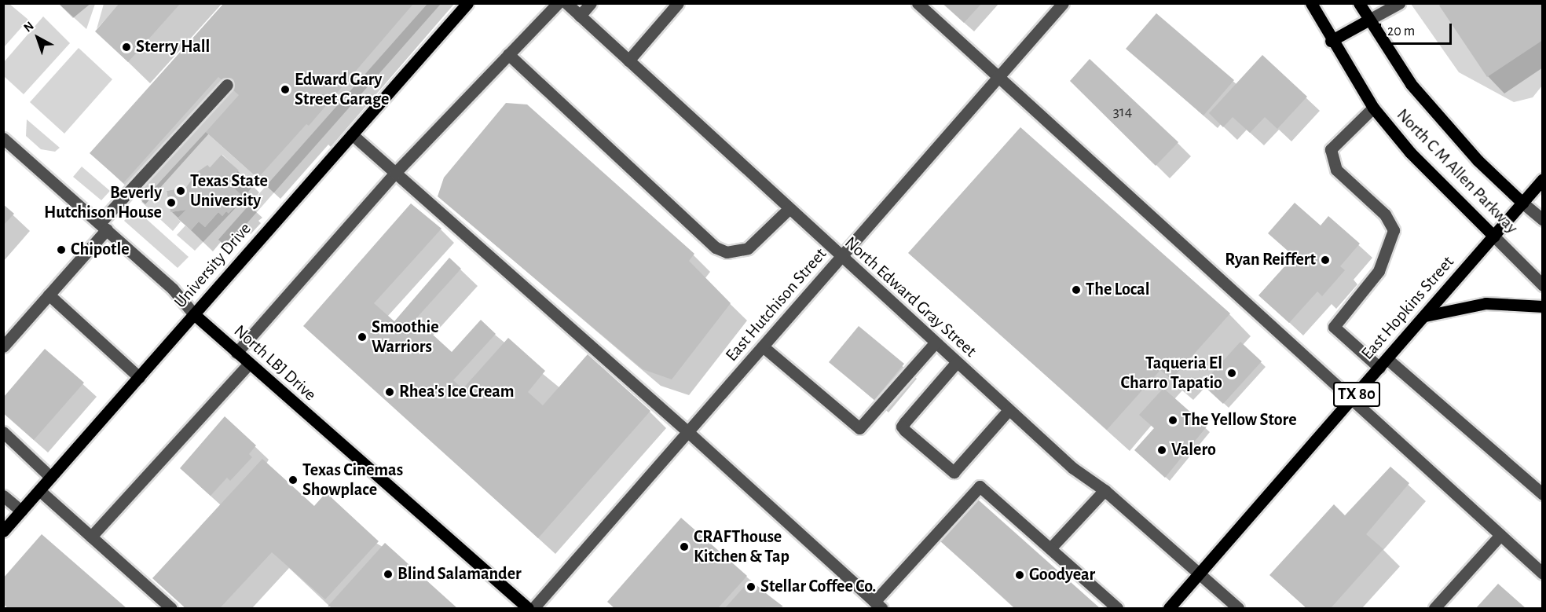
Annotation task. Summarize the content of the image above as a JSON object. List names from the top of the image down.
{
  "streets": {
    "main road": [
      "North C M Allen Parkway",
      "University Drive",
      "East Hopkins Street",
      "North LBJ Drive",
      "TX 80"
    ],
    "street": ["North Edward Gray Street", "East Hutchison Street"]
  },
  "crossings": [
    ["North C M Allen Parkway", "East Hopkins Street"],
    ["University Drive", "North LBJ Drive"],
    ["North Edward Gray Street", "East Hutchison Street"],
    ["North Edward Gray Street", "East Hopkins Street"]
  ],
  "places": [
    "Sterry Hall",
    "Edward Gary Street Garage",
    "Texas State University",
    "Beverly Hutchison House",
    "Chipotle",
    "Ryan Reiffert",
    "The Local",
    "Smoothie Warriors",
    "Taqueria El Charro Tapatio",
    "Rhea's Ice Cream",
    "The Yellow Store",
    "Valero",
    "Texas Cinemas Showplace",
    "CRAFThouse Kitchen & Tap",
    "Blind Salamander",
    "Goodyear",
    "Stellar Coffee Co."
  ],
  "house_numbers": ["314"],
  "scale_bar": "20 m",
  "north": "top left"
}
